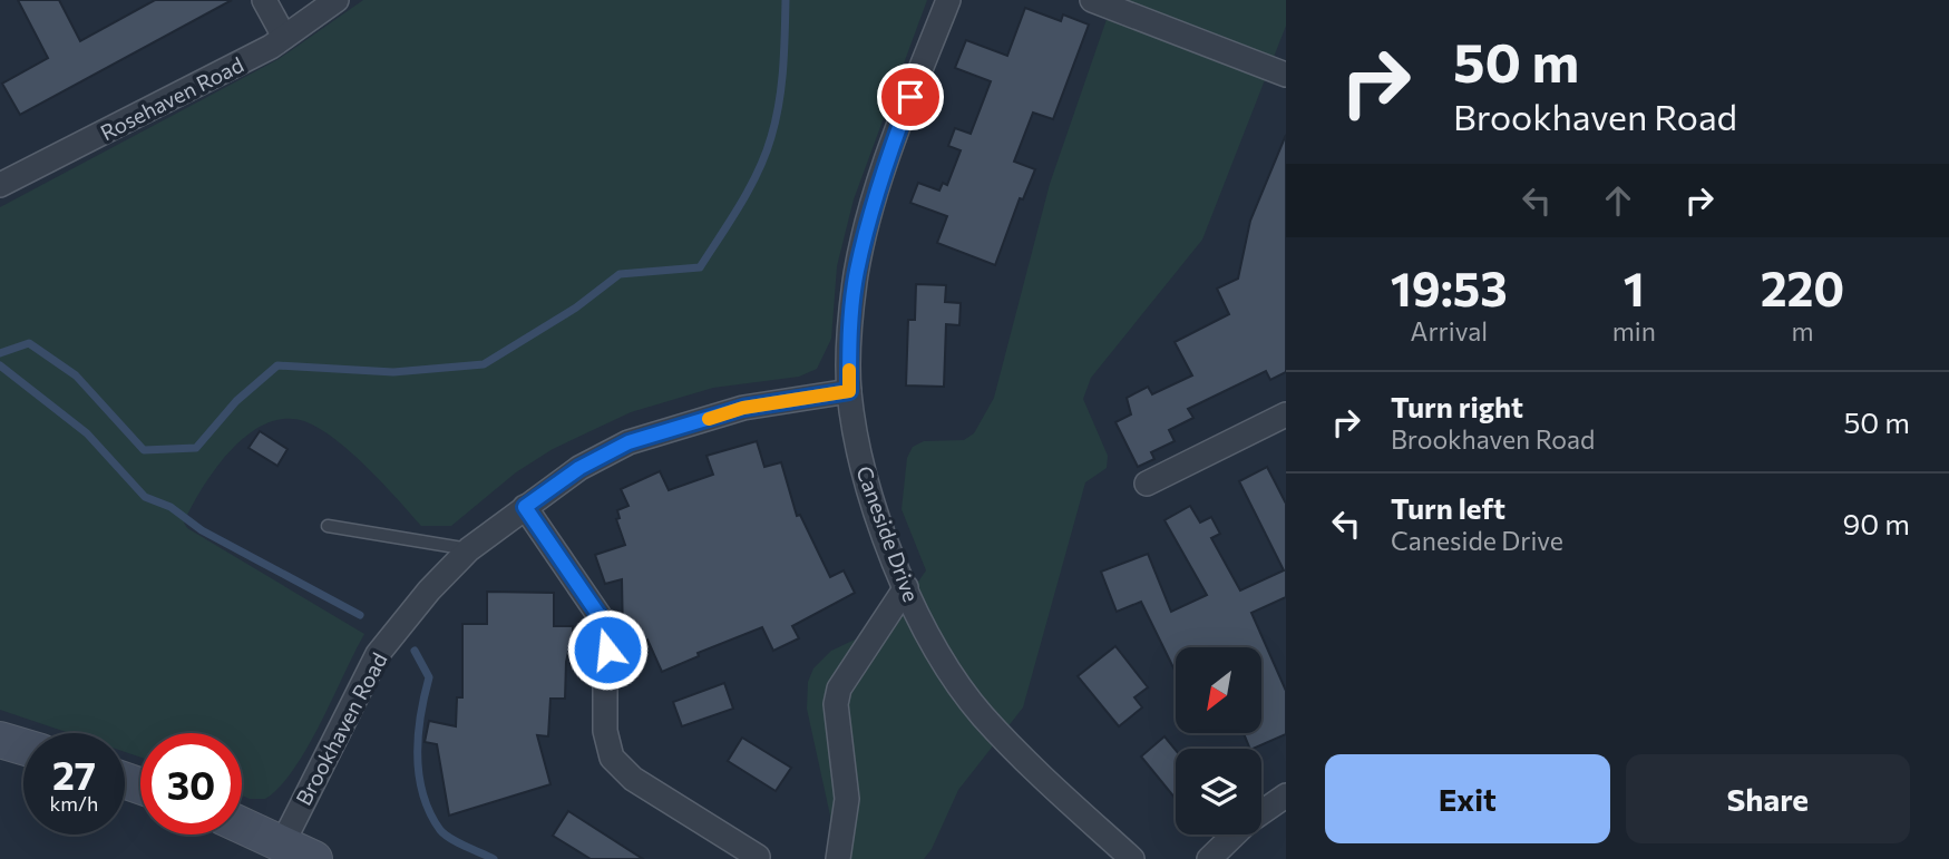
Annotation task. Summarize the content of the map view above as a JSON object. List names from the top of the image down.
{
  "streets": {
    "street": ["Rosehaven Road", "Caneside Drive", "Brookhaven Road"]
  },
  "crossings": [
    ["Caneside Drive", "Brookhaven Road"]
  ],
  "north": "bottom left",
  "page": {
    "turn": ["50 m", "Brookhaven Road"],
    "eta": [
      "19:53",
      "Arrival",
      "1",
      "min",
      "220",
      "m"
    ],
    "list": [
      {
        "name": "Turn right",
        "note": "Brookhaven Road",
        "value": "50 m"
      },
      {
        "name": "Turn left",
        "note": "Caneside Drive",
        "value": "90 m"
      }
    ],
    "speed": "27 km/h",
    "limit": "30",
    "buttons": ["Exit", "Share"]
  }
}
